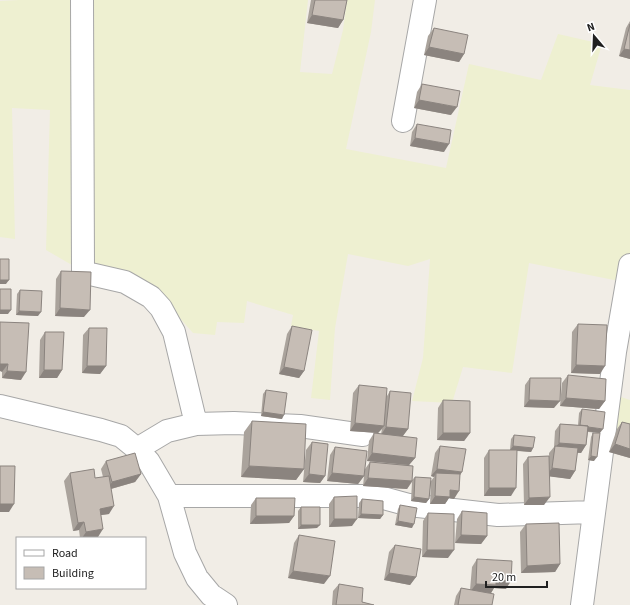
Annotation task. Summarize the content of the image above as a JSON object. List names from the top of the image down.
{
  "legend": ["Road", "Building"],
  "scale_bar": "20 m",
  "north": "top"
}
